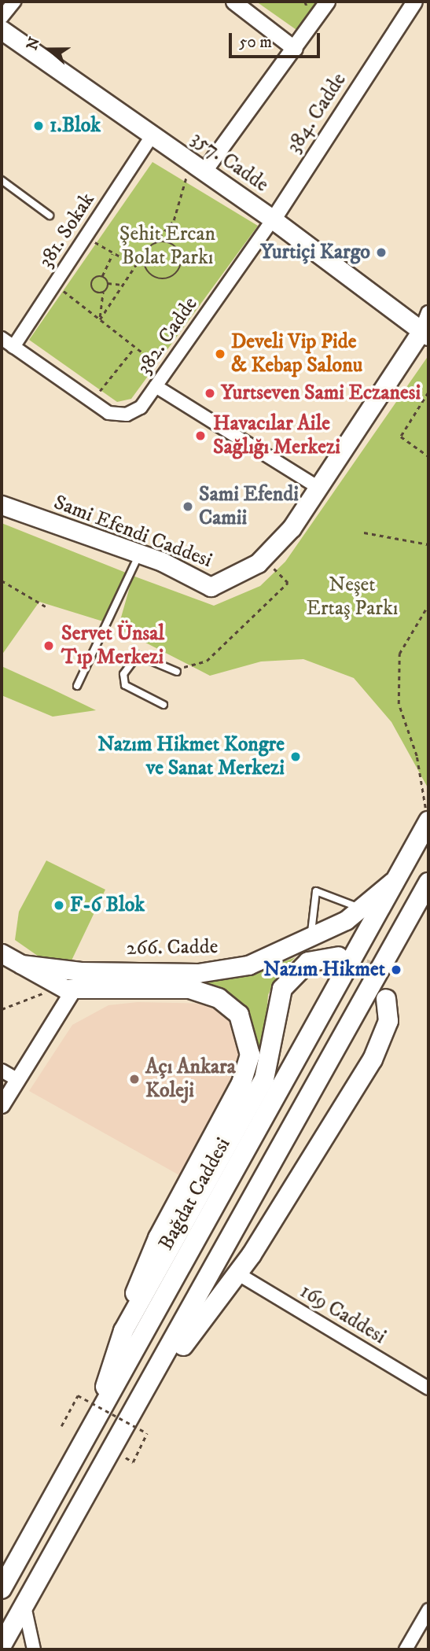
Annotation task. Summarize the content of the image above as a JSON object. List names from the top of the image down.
{
  "streets": {
    "main road": [
      "357. Cadde",
      "Sami Efendi Caddesi",
      "266. Cadde",
      "Bağdat Caddesi"
    ],
    "street": [
      "384. Cadde",
      "381. Sokak",
      "382. Cadde",
      "169 Caddesi"
    ]
  },
  "crossings": [
    ["384. Cadde", "357. Cadde"],
    ["384. Cadde", "382. Cadde"],
    ["357. Cadde", "381. Sokak"],
    ["357. Cadde", "382. Cadde"],
    ["357. Cadde", "Sami Efendi Caddesi"],
    ["266. Cadde", "Bağdat Caddesi"]
  ],
  "parks": ["Şehit Ercan Bolat Parkı", "Neşet Ertaş Parkı"],
  "places": [
    "1.Blok",
    "Yurtiçi Kargo",
    "Develi Vip Pide & Kebap Salonu",
    "Yurtseven Sami Eczanesi",
    "Havacılar Aile Sağlığı Merkezi",
    "Sami Efendi Camii",
    "Servet Ünsal Tıp Merkezi",
    "Nazım Hikmet Kongre ve Sanat Merkezi",
    "F-6 Blok",
    "Nazım Hikmet",
    "Açı Ankara Koleji"
  ],
  "scale_bar": "50 m",
  "north": "left"
}
